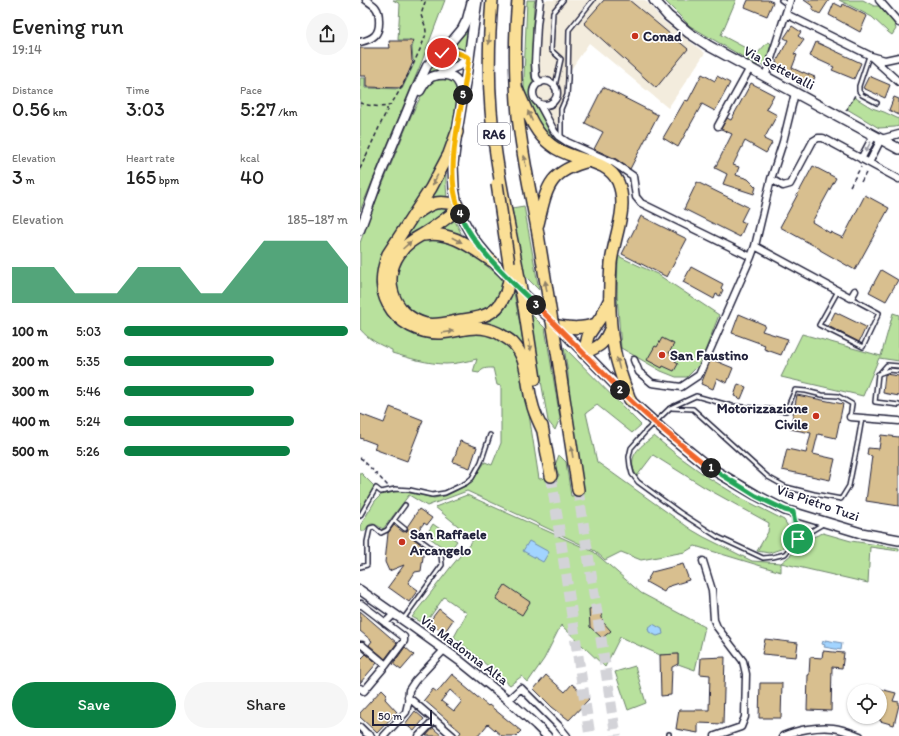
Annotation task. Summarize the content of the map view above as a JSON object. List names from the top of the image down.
{
  "streets": {
    "highway": ["RA6"],
    "main road": ["Via Settevalli", "Via Pietro Tuzi"],
    "street": ["Via Madonna Alta"]
  },
  "places": [
    "Conad",
    "San Faustino",
    "Motorizzazione Civile",
    "San Raffaele Arcangelo"
  ],
  "scale_bar": "50 m",
  "page": {
    "heading": ["Evening run", "19:14"],
    "stats": [
      ["Distance", "0.56 km"],
      ["Time", "3:03"],
      ["Pace", "5:27 /km"],
      ["Elevation", "3 m"],
      ["Heart rate", "165 bpm"],
      ["kcal", "40"]
    ],
    "pins": [
      "5",
      "4",
      "3",
      "2",
      "1"
    ],
    "chart": ["Elevation", "185–187 m"],
    "list": [
      {
        "name": "100 m",
        "note": "5:03"
      },
      {
        "name": "200 m",
        "note": "5:35"
      },
      {
        "name": "300 m",
        "note": "5:46"
      },
      {
        "name": "400 m",
        "note": "5:24"
      },
      {
        "name": "500 m",
        "note": "5:26"
      }
    ],
    "buttons": ["Save", "Share"],
    "scale": "50 m"
  }
}
